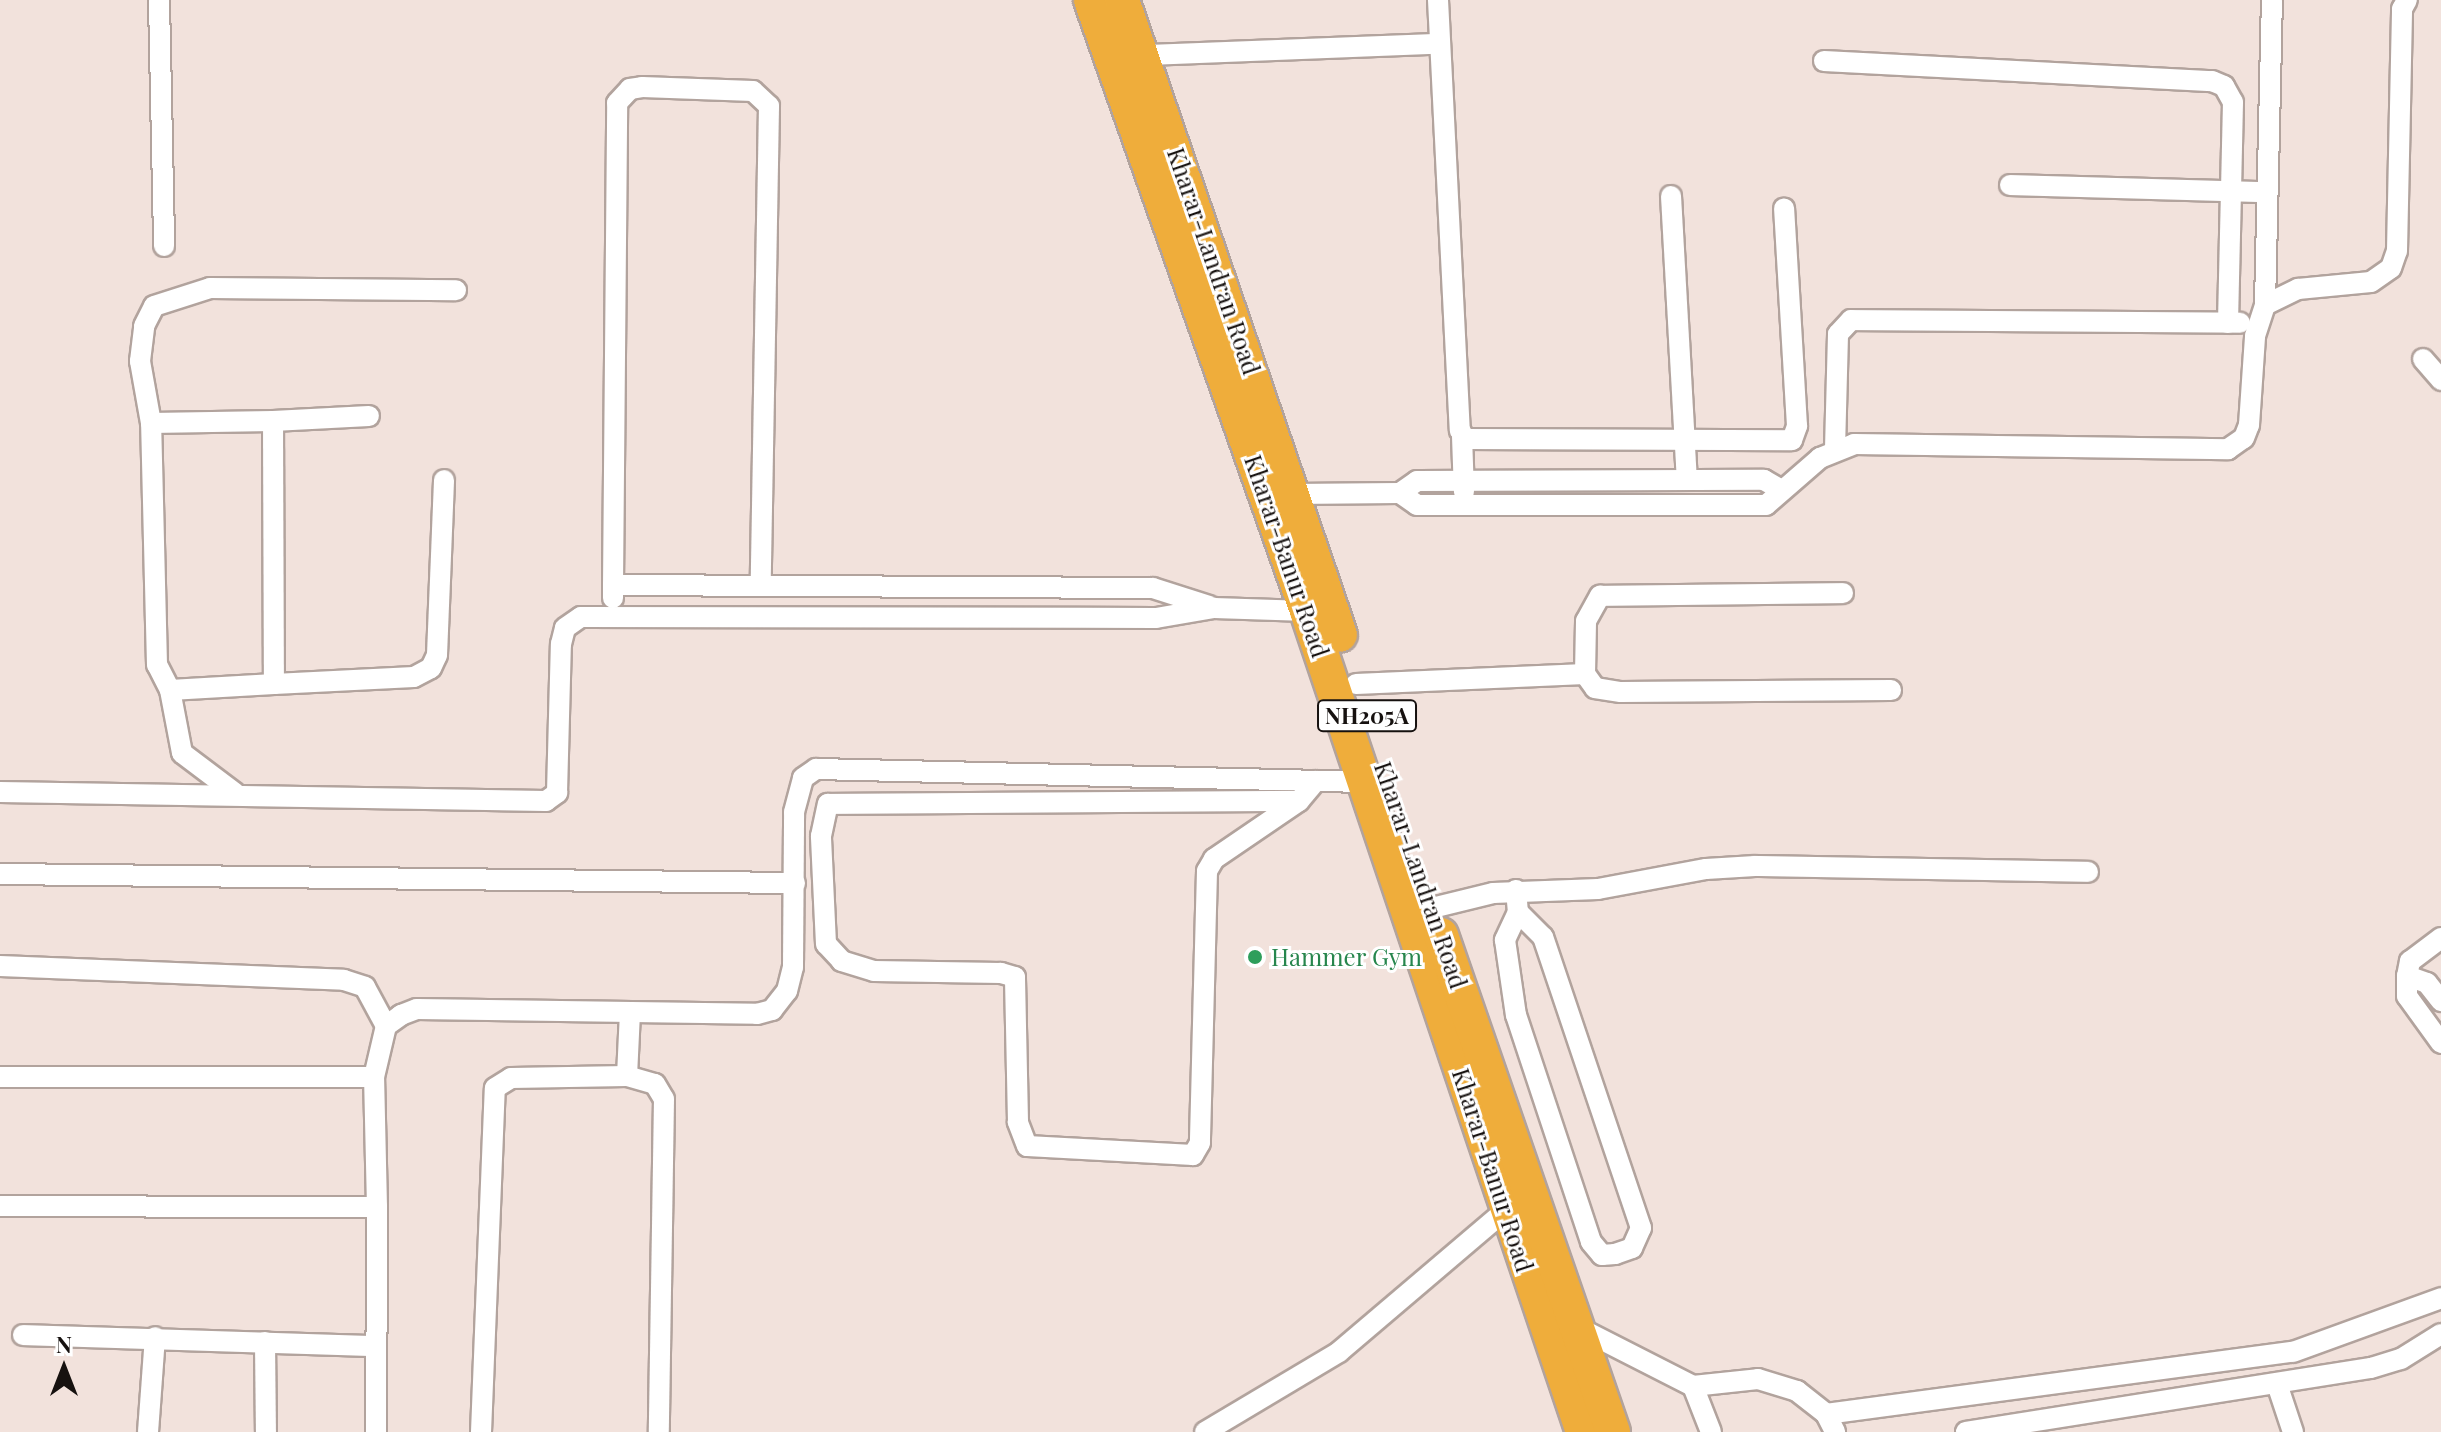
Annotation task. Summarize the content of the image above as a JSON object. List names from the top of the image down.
{
  "streets": {
    "highway": ["Kharar-Landran Road", "Kharar-Banur Road", "NH205A"]
  },
  "crossings": [
    ["Kharar-Landran Road", "Kharar-Banur Road"]
  ],
  "places": ["Hammer Gym"],
  "north": "top"
}
